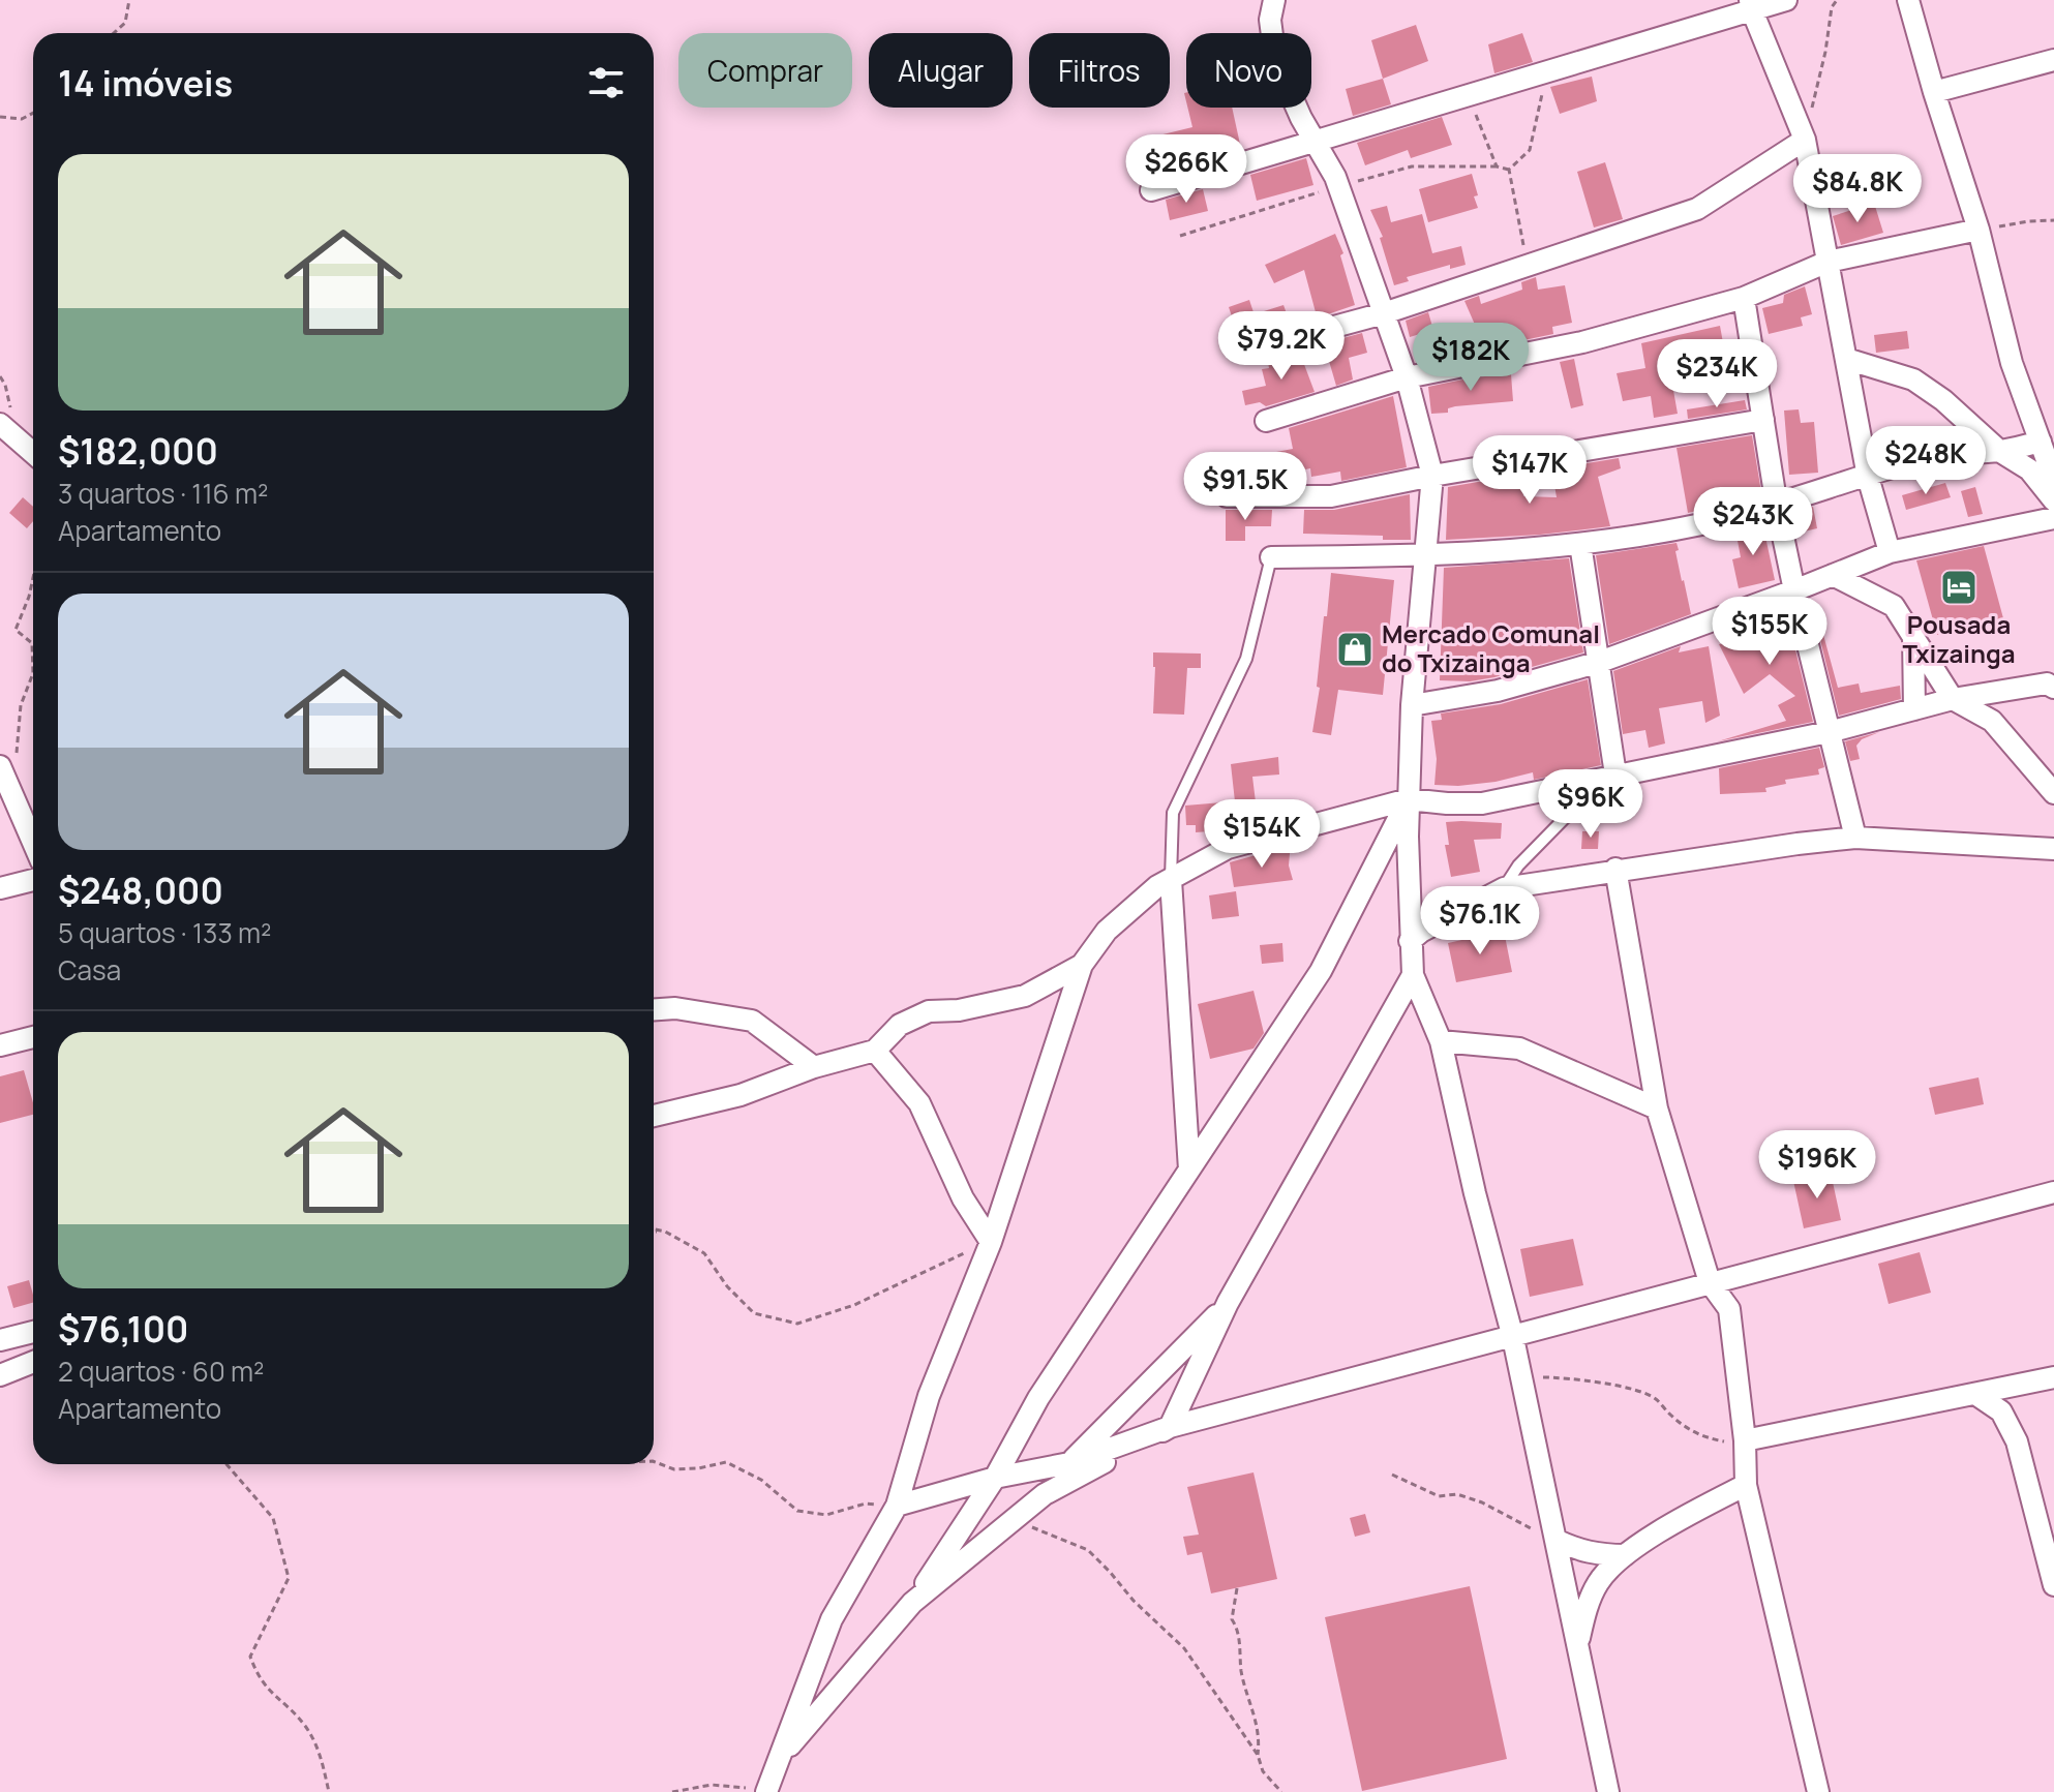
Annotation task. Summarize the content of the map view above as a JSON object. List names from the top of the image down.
{
  "places": {
    "hotel": ["Pousada Txizainga"],
    "shop": ["Mercado Comunal do Txizainga"]
  },
  "page": {
    "chip": [
      "Comprar",
      "Alugar",
      "Filtros",
      "Novo"
    ],
    "heading": "14 imóveis",
    "list": [
      {
        "name": "$182,000",
        "note": "3 quartos · 116 m² · Apartamento"
      },
      {
        "name": "$248,000",
        "note": "5 quartos · 133 m² · Casa"
      },
      {
        "name": "$76,100",
        "note": "2 quartos · 60 m² · Apartamento"
      }
    ],
    "price": [
      "$266K",
      "$84.8K",
      "$79.2K",
      "$182K",
      "$234K",
      "$248K",
      "$147K",
      "$91.5K",
      "$243K",
      "$155K",
      "$96K",
      "$154K",
      "$76.1K",
      "$196K"
    ]
  }
}
